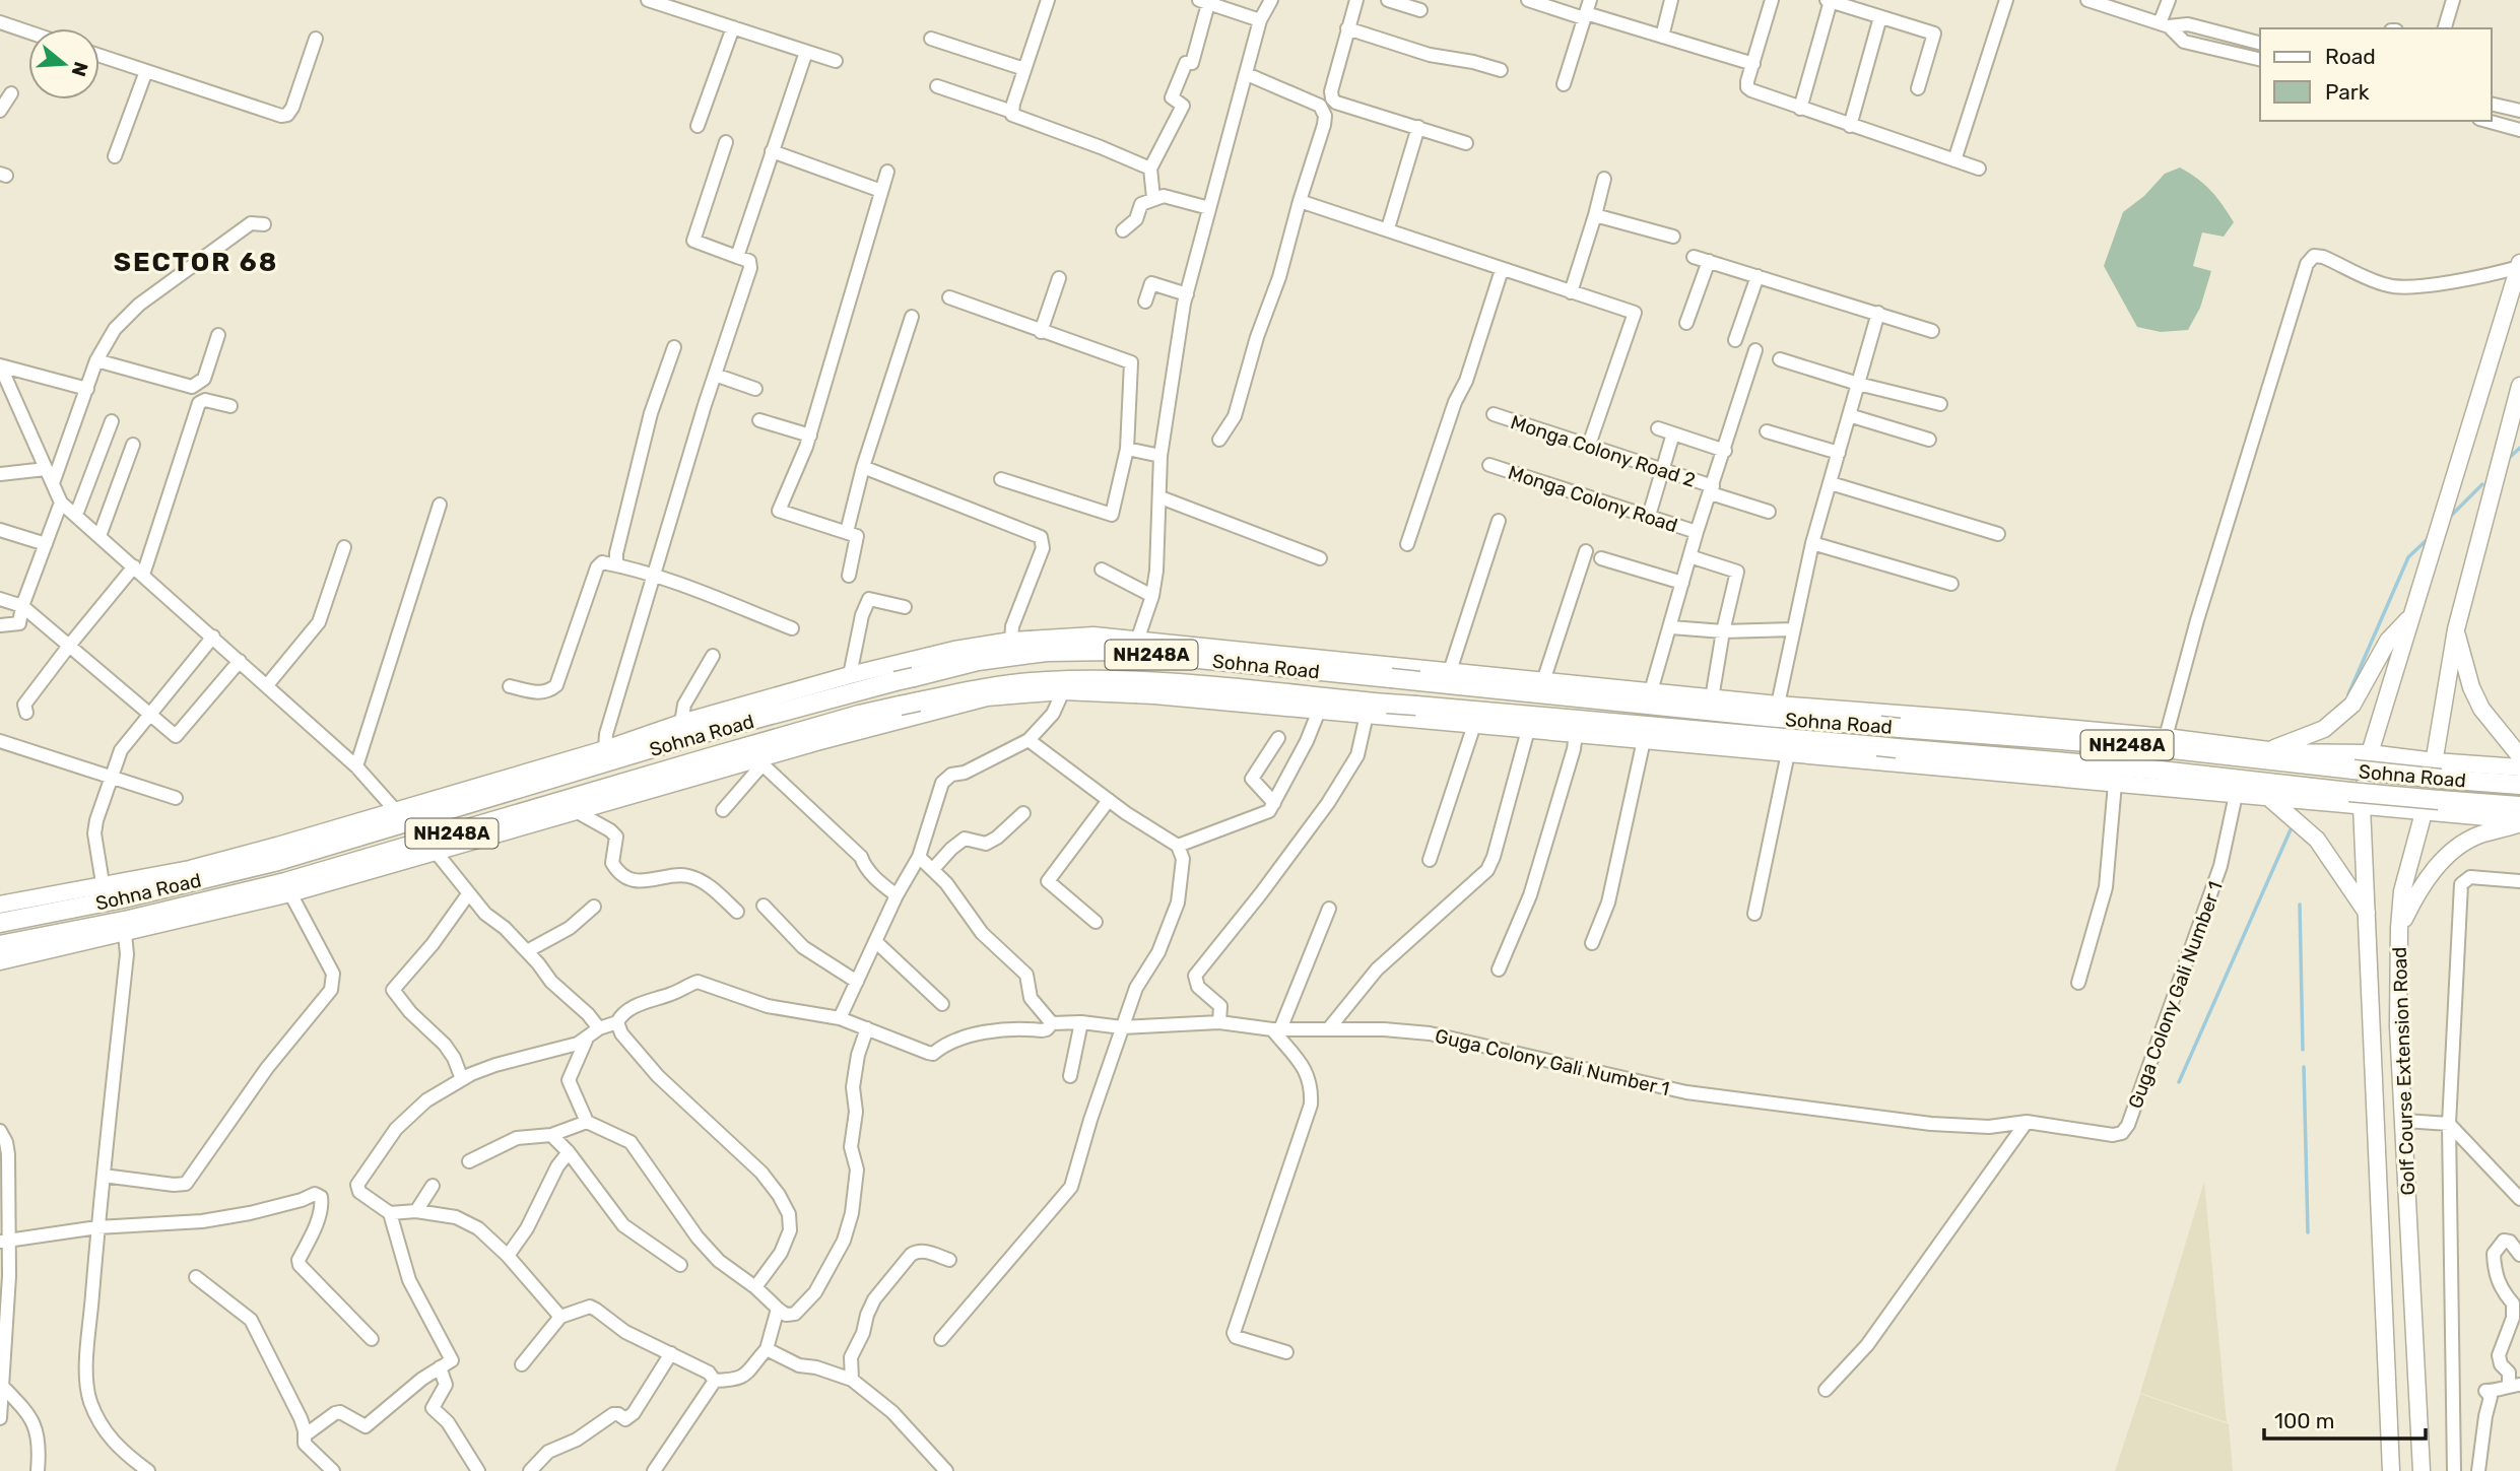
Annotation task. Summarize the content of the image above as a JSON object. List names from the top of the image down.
{
  "streets": {
    "highway": ["NH248A", "Sohna Road"],
    "main road": ["Golf Course Extension Road"],
    "street": ["Monga Colony Road 2", "Monga Colony Road", "Guga Colony Gali Number 1"]
  },
  "crossings": [
    ["Monga Colony Road 2", "Monga Colony Road"],
    ["Sohna Road", "Golf Course Extension Road"]
  ],
  "districts": ["SECTOR 68"],
  "legend": ["Road", "Park"],
  "scale_bar": "100 m",
  "north": "right"
}
